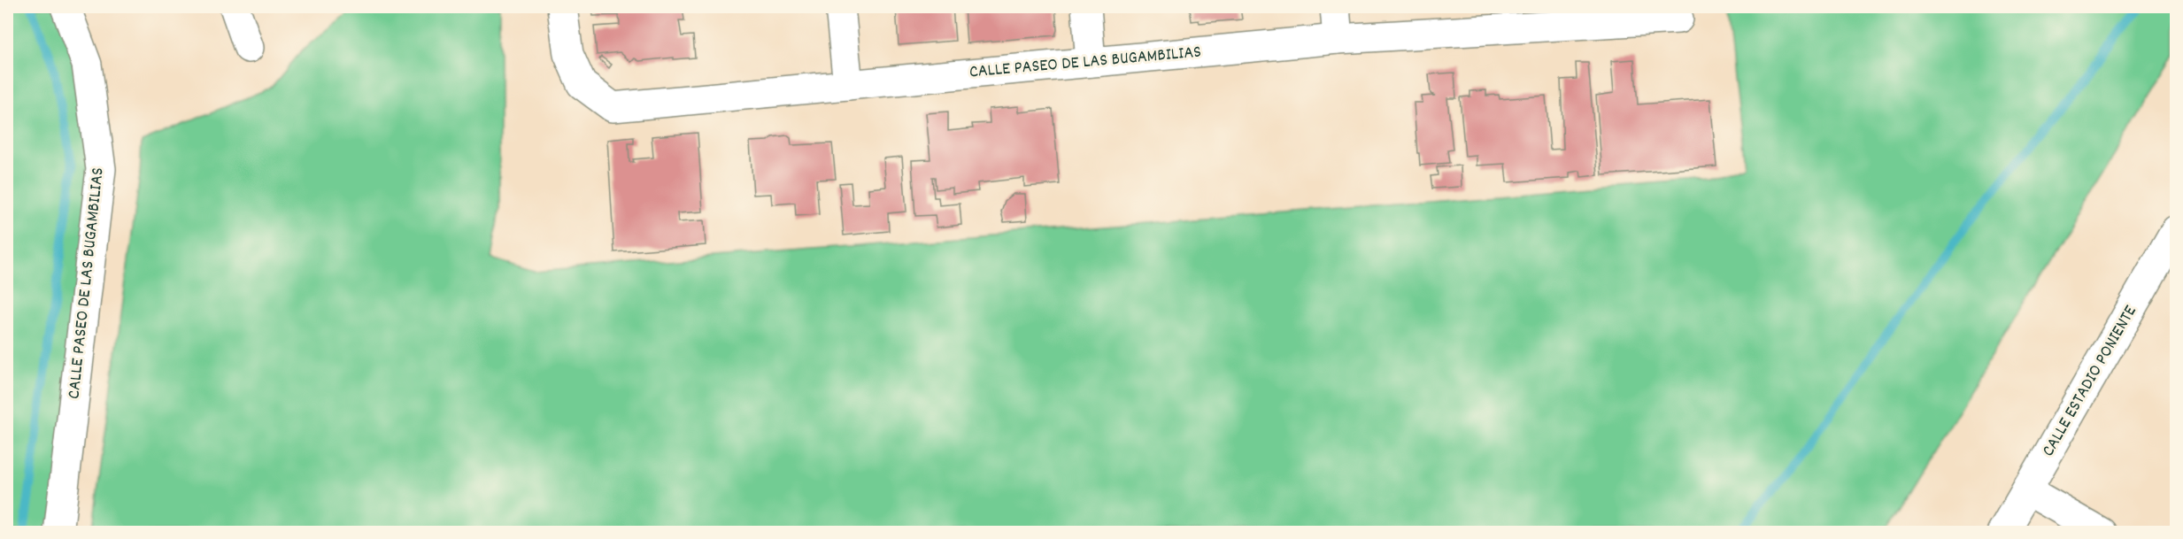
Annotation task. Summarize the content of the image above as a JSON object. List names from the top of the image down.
{
  "streets": {
    "street": ["CALLE PASEO DE LAS BUGAMBILIAS", "CALLE ESTADIO PONIENTE"]
  }
}
